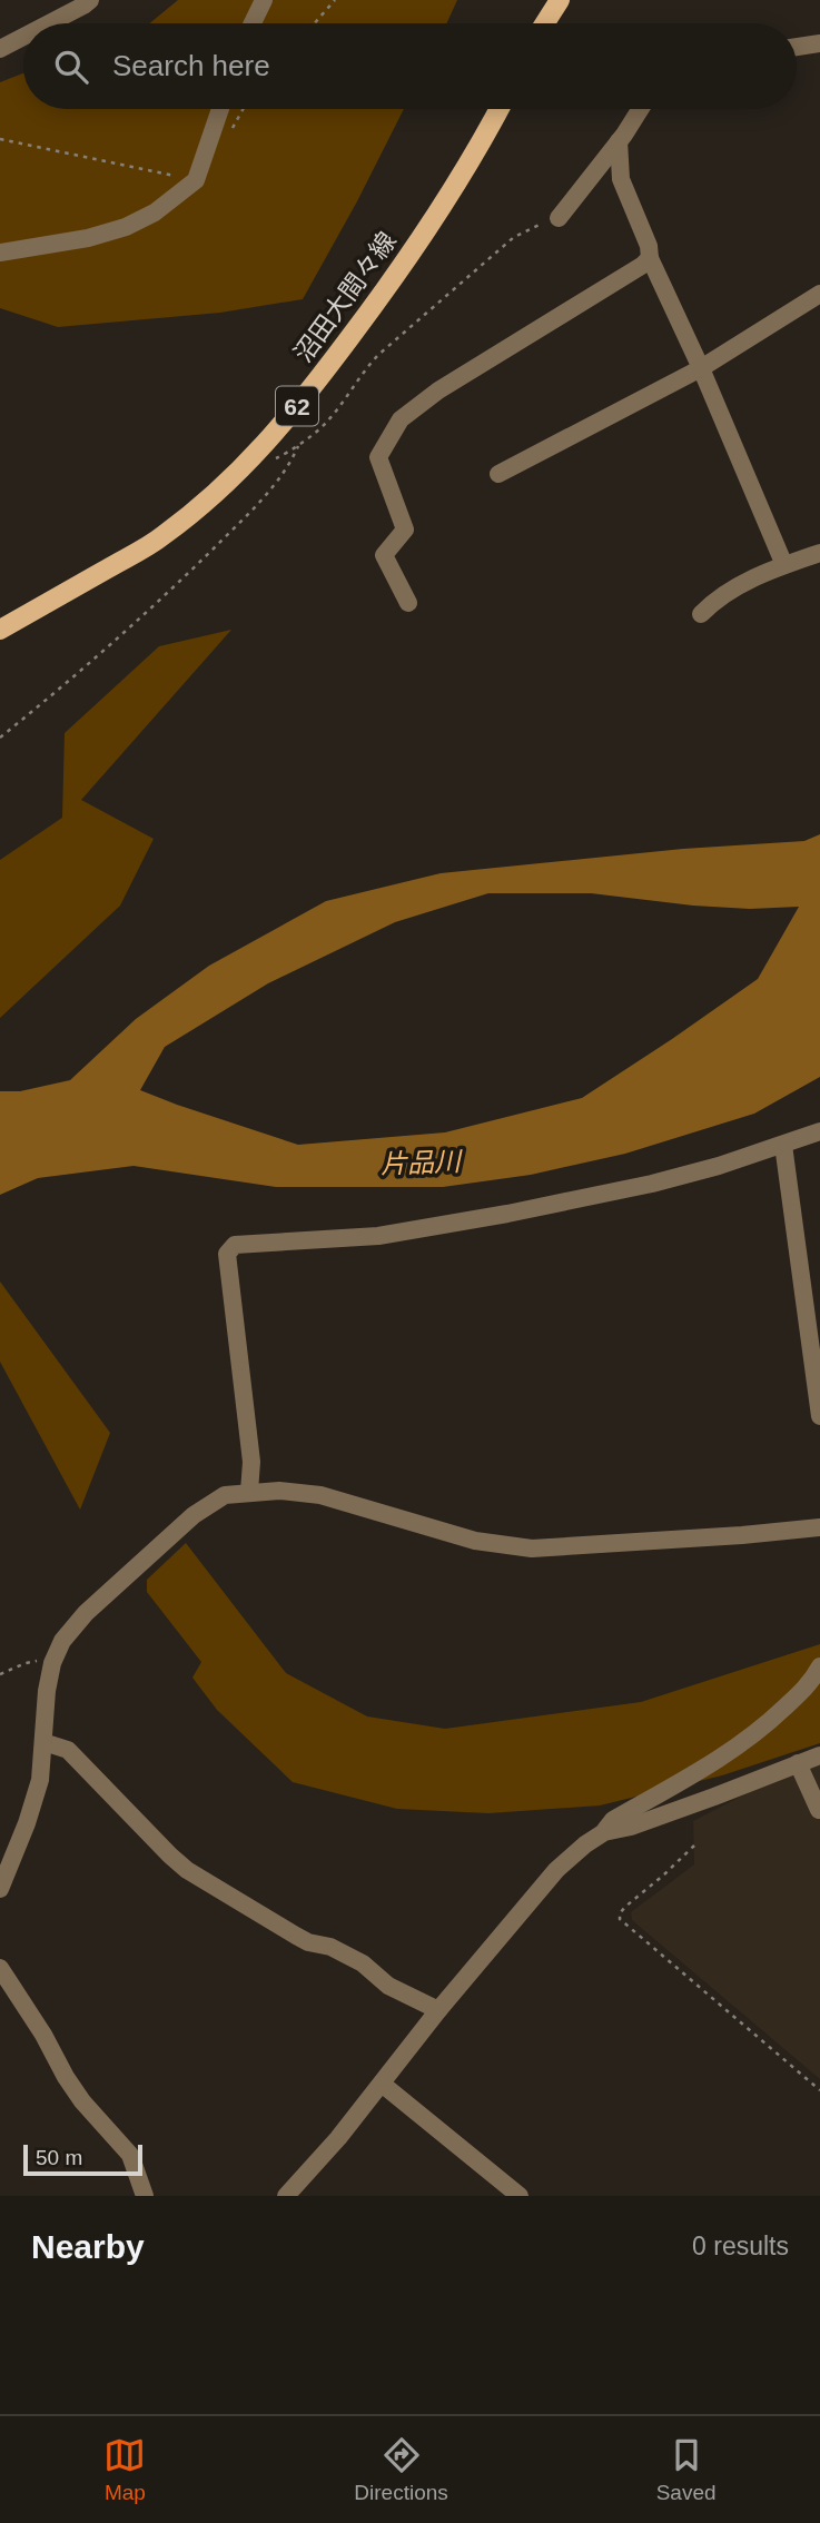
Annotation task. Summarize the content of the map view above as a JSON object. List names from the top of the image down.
{
  "streets": {
    "main road": ["沼田大間々線", "62"]
  },
  "water": ["片品川"],
  "scale_bar": "50 m",
  "page": {
    "search": "Search here",
    "scale": "50 m",
    "heading": ["Nearby", "0 results"],
    "nav": ["Map", "Directions", "Saved"]
  }
}
